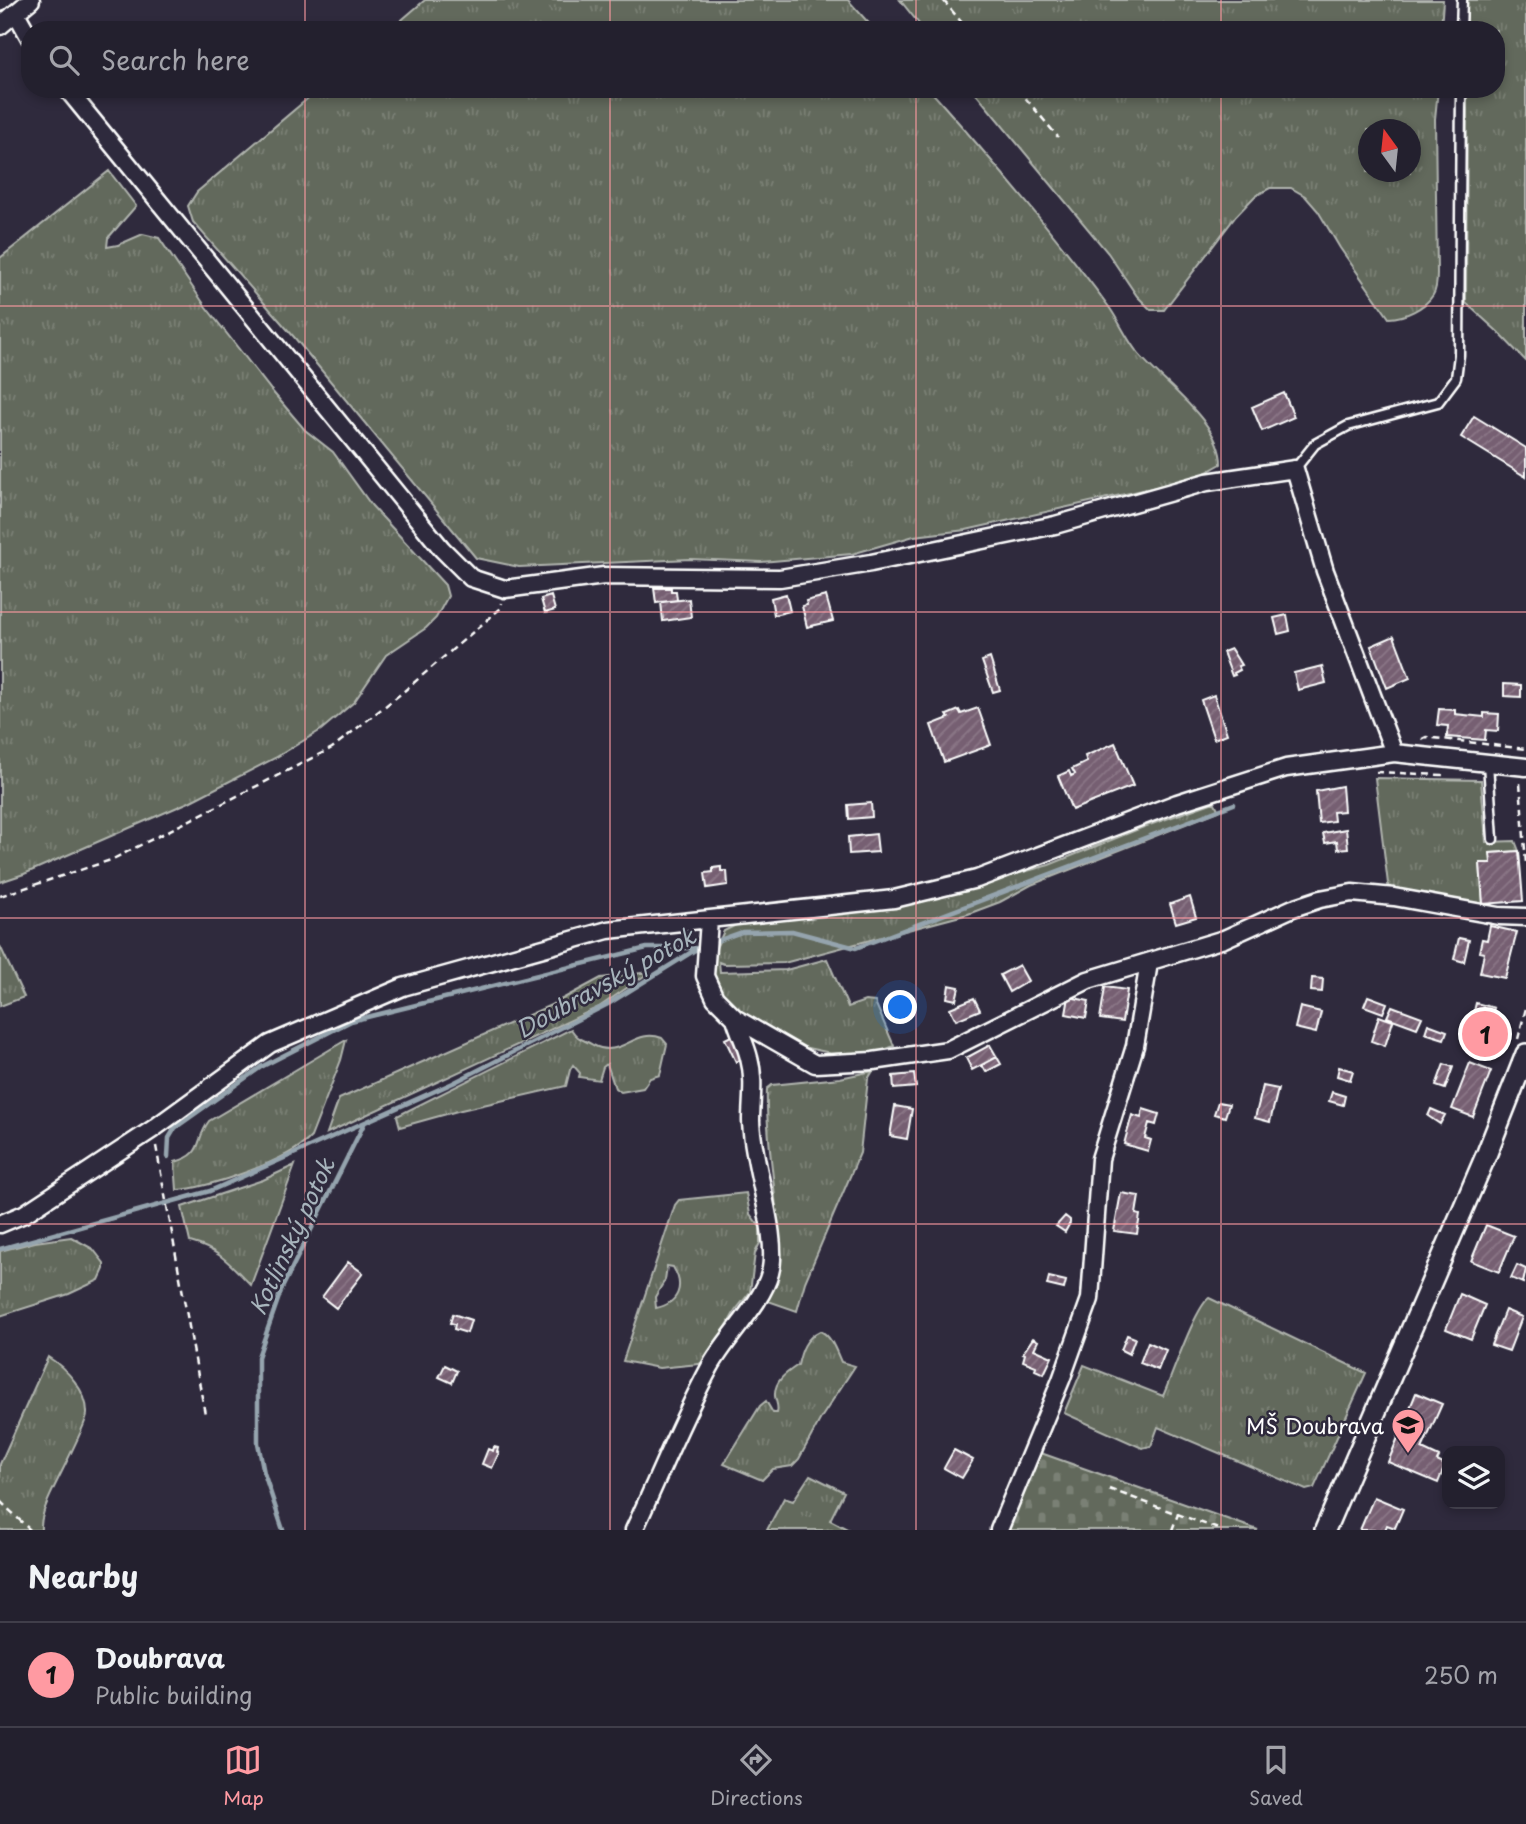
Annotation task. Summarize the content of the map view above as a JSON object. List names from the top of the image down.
{
  "water": ["Doubravský potok", "Kotlinský potok"],
  "places": {
    "school or university": ["MŠ Doubrava"]
  },
  "north": "top",
  "page": {
    "search": "Search here",
    "pins": "1",
    "heading": "Nearby",
    "list": [
      {
        "mark": "1",
        "name": "Doubrava",
        "note": "Public building",
        "value": "250 m"
      }
    ],
    "nav": ["Map", "Directions", "Saved"]
  }
}
